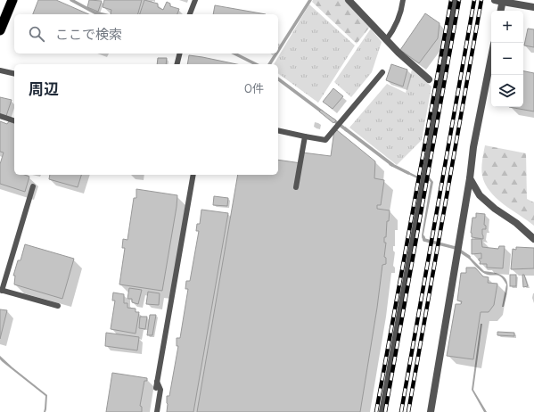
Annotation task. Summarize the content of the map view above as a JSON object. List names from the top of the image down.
{
  "page": {
    "map_buttons": ["+", "−"],
    "search": "ここで検索",
    "heading": ["周辺", "0件"]
  }
}
